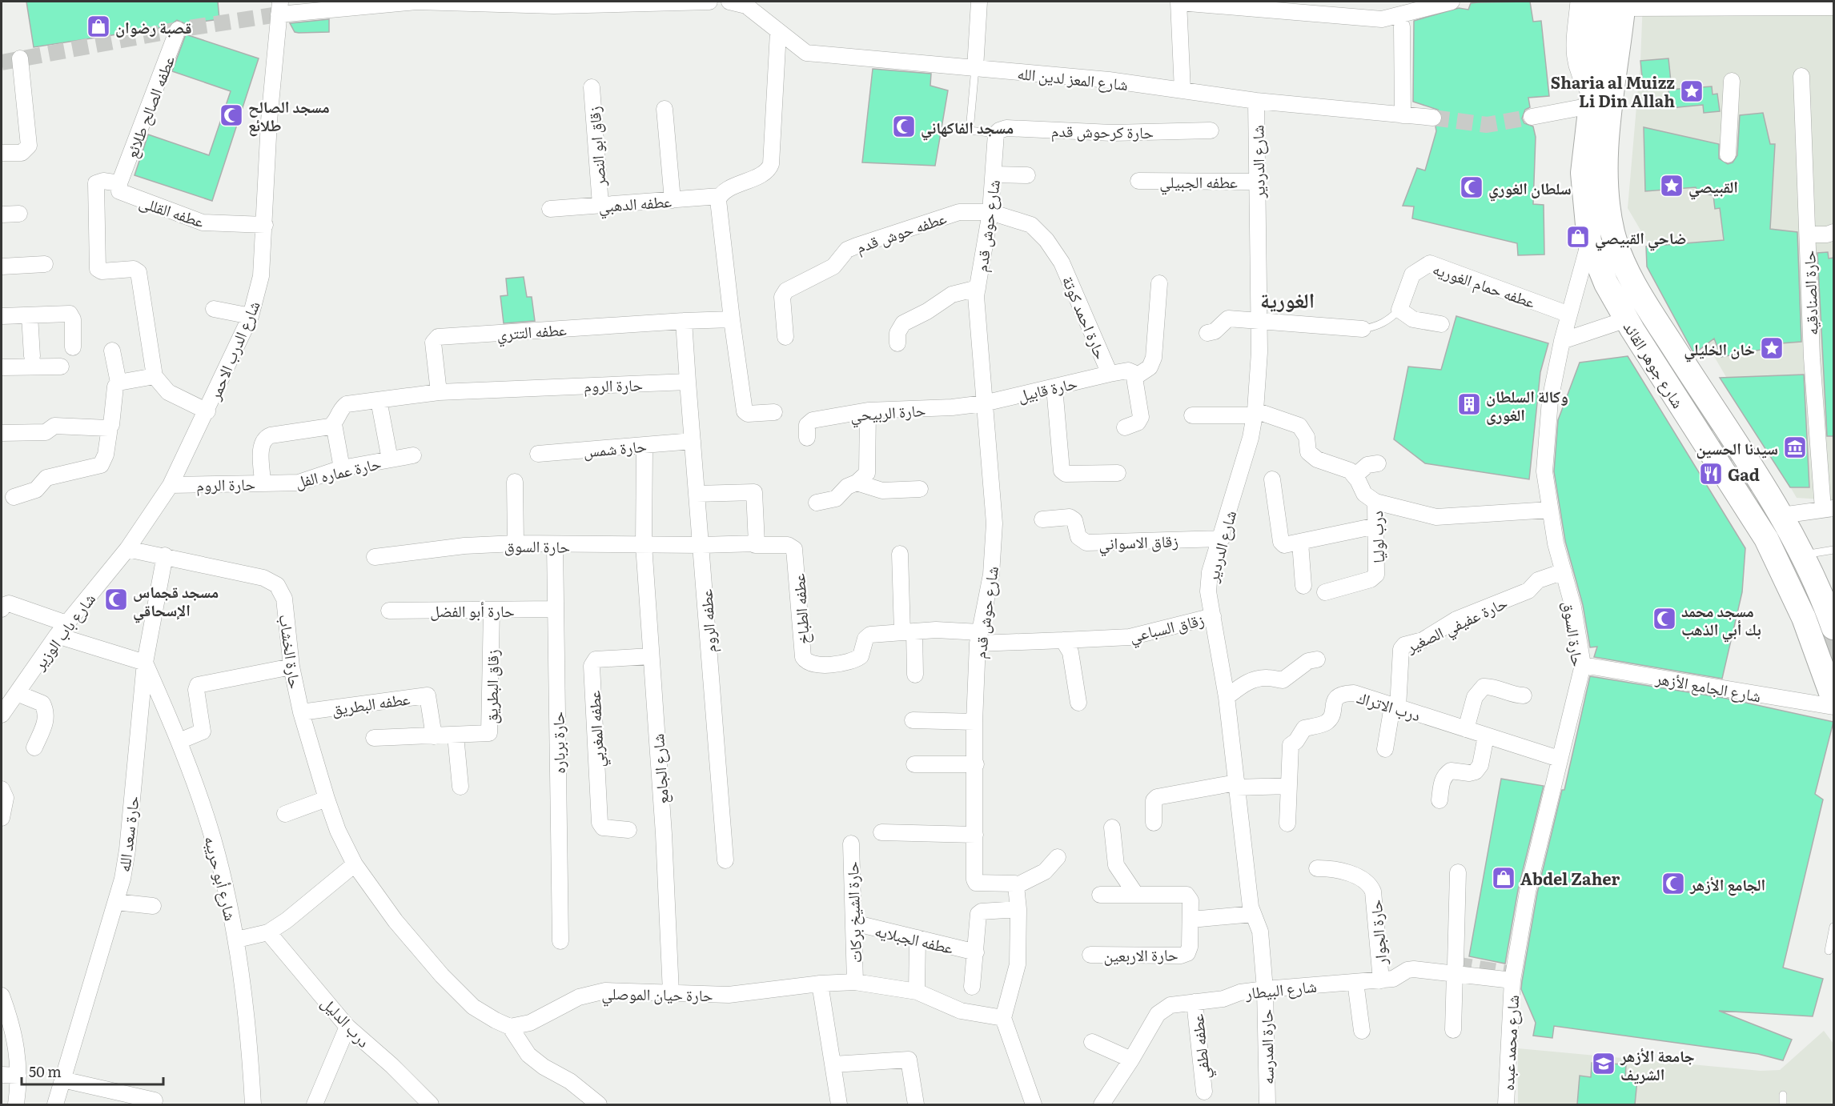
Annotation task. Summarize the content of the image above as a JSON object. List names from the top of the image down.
{
  "streets": {
    "main road": ["شارع جوهر القائد"],
    "street": [
      "شارع المعز لدين الله",
      "عطفه الصالح طلائع",
      "حارة كرحوش قدم",
      "زقاق ابو النصر",
      "شارع الدردير",
      "عطفه الجبيلي",
      "عطفه الدهبي",
      "عطفه القللى",
      "شارع حوش قدم",
      "عطفه حوش قدم",
      "عطفه حمام الغوريه",
      "حارة الصنادقيه",
      "حارة احمد كوتة",
      "عطفه التتري",
      "شارع الدرب الاحمر",
      "حارة الروم",
      "حارة قابيل",
      "حارة الربيحي",
      "حارة شمس",
      "حارة عماره الفل",
      "درب لوليا",
      "زقاق الاسواني",
      "حارة السوق",
      "عطفه الطباخ",
      "حارة أبو الفضل",
      "عطفه الروم",
      "حارة عفيفي الصغير",
      "زقاق السباعي",
      "شارع باب الوزير",
      "حارة الخشاب",
      "شارع الجامع الأزهر",
      "زقاق البطريق",
      "عطفه البطريق",
      "درب الاتراك",
      "عطفه المغربي",
      "حارة برباره",
      "شارع الجامع",
      "حارة سعد الله",
      "شارع أبو حريبه",
      "حارة الشيخ بركات",
      "حارة الجوار",
      "عطفه الجبلايه",
      "حارة الاربعين",
      "شارع البيطار",
      "حارة حيان الموصلي",
      "درب الدليل",
      "شارع محمد عبده",
      "عطفه لطفي",
      "حارة المدرسه"
    ]
  },
  "crossings": [
    ["شارع المعز لدين الله", "شارع الدردير"],
    ["عطفه الصالح طلائع", "عطفه القللى"],
    ["حارة كرحوش قدم", "شارع حوش قدم"],
    ["زقاق ابو النصر", "عطفه الدهبي"],
    ["شارع الدردير", "عطفه الجبيلي"],
    ["شارع الدردير", "زقاق الاسواني"],
    ["شارع الدردير", "زقاق السباعي"],
    ["شارع الدردير", "شارع البيطار"],
    ["شارع الدردير", "حارة المدرسه"],
    ["عطفه القللى", "شارع الدرب الاحمر"],
    ["شارع حوش قدم", "عطفه حوش قدم"],
    ["شارع حوش قدم", "حارة احمد كوتة"],
    ["شارع حوش قدم", "حارة قابيل"],
    ["شارع حوش قدم", "حارة الربيحي"],
    ["شارع حوش قدم", "عطفه الطباخ"],
    ["شارع حوش قدم", "زقاق السباعي"],
    ["عطفه حوش قدم", "حارة احمد كوتة"],
    ["عطفه حمام الغوريه", "حارة السوق"],
    ["حارة احمد كوتة", "حارة قابيل"],
    ["عطفه التتري", "حارة الروم"],
    ["شارع الدرب الاحمر", "حارة الروم"],
    ["شارع الدرب الاحمر", "شارع باب الوزير"],
    ["شارع الدرب الاحمر", "حارة الخشاب"],
    ["شارع جوهر القائد", "حارة السوق"],
    ["حارة الروم", "حارة عماره الفل"],
    ["حارة الروم", "عطفه الروم"],
    ["حارة قابيل", "حارة الربيحي"],
    ["حارة شمس", "عطفه الروم"],
    ["حارة شمس", "شارع الجامع"],
    ["حارة السوق", "عطفه الطباخ"],
    ["حارة السوق", "عطفه الروم"],
    ["حارة السوق", "حارة عفيفي الصغير"],
    ["حارة السوق", "شارع الجامع الأزهر"],
    ["حارة السوق", "درب الاتراك"],
    ["حارة السوق", "حارة برباره"],
    ["حارة السوق", "شارع الجامع"],
    ["حارة السوق", "شارع البيطار"],
    ["حارة السوق", "شارع محمد عبده"],
    ["عطفه الطباخ", "زقاق السباعي"],
    ["حارة أبو الفضل", "زقاق البطريق"],
    ["حارة أبو الفضل", "حارة برباره"],
    ["حارة عفيفي الصغير", "درب الاتراك"],
    ["شارع باب الوزير", "حارة الخشاب"],
    ["حارة الخشاب", "عطفه البطريق"],
    ["حارة الخشاب", "حارة سعد الله"],
    ["زقاق البطريق", "عطفه البطريق"],
    ["عطفه المغربي", "شارع الجامع"],
    ["شارع الجامع", "حارة حيان الموصلي"],
    ["حارة سعد الله", "شارع أبو حريبه"],
    ["حارة الشيخ بركات", "عطفه الجبلايه"],
    ["حارة الشيخ بركات", "حارة حيان الموصلي"],
    ["حارة الجوار", "شارع البيطار"],
    ["شارع البيطار", "شارع محمد عبده"],
    ["شارع البيطار", "عطفه لطفي"],
    ["شارع البيطار", "حارة المدرسه"]
  ],
  "districts": ["الغورية"],
  "places": {
    "shop": ["قصبة رضوان", "ضاحي القبيصي", "Abdel Zaher"],
    "place": ["Sharia al Muizz Li Din Allah", "القبيصي", "خان الخليلي"],
    "mosque": [
      "مسجد الصالح طلائع",
      "مسجد الفاكهاني",
      "سلطان الغوري",
      "مسجد قجماس الإسحاقي",
      "مسجد محمد بك أبي الذهب",
      "الجامع الأزهر"
    ],
    "building": ["وكالة السلطان الغورى"],
    "museum": ["سيدنا الحسين"],
    "restaurant": ["Gad"],
    "school or university": ["جامعة الأزهر الشريف"]
  },
  "scale_bar": "50 m"
}
